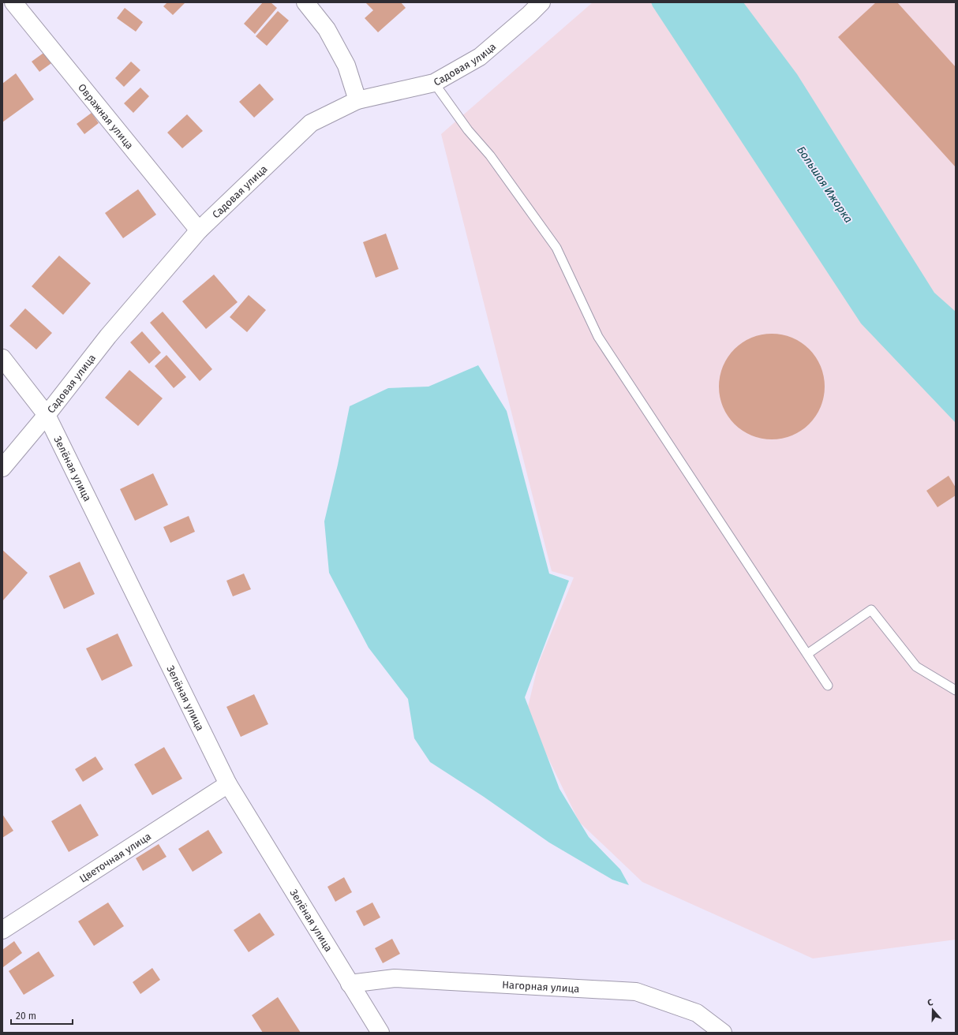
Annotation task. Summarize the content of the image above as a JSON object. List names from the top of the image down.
{
  "streets": {
    "street": [
      "Садовая улица",
      "Овражная улица",
      "Зелёная улица",
      "Цветочная улица",
      "Нагорная улица"
    ]
  },
  "crossings": [
    ["Садовая улица", "Овражная улица"],
    ["Садовая улица", "Зелёная улица"],
    ["Зелёная улица", "Цветочная улица"],
    ["Зелёная улица", "Нагорная улица"]
  ],
  "water": ["Большая Ижорка"],
  "scale_bar": "20 m",
  "north": "top"
}
